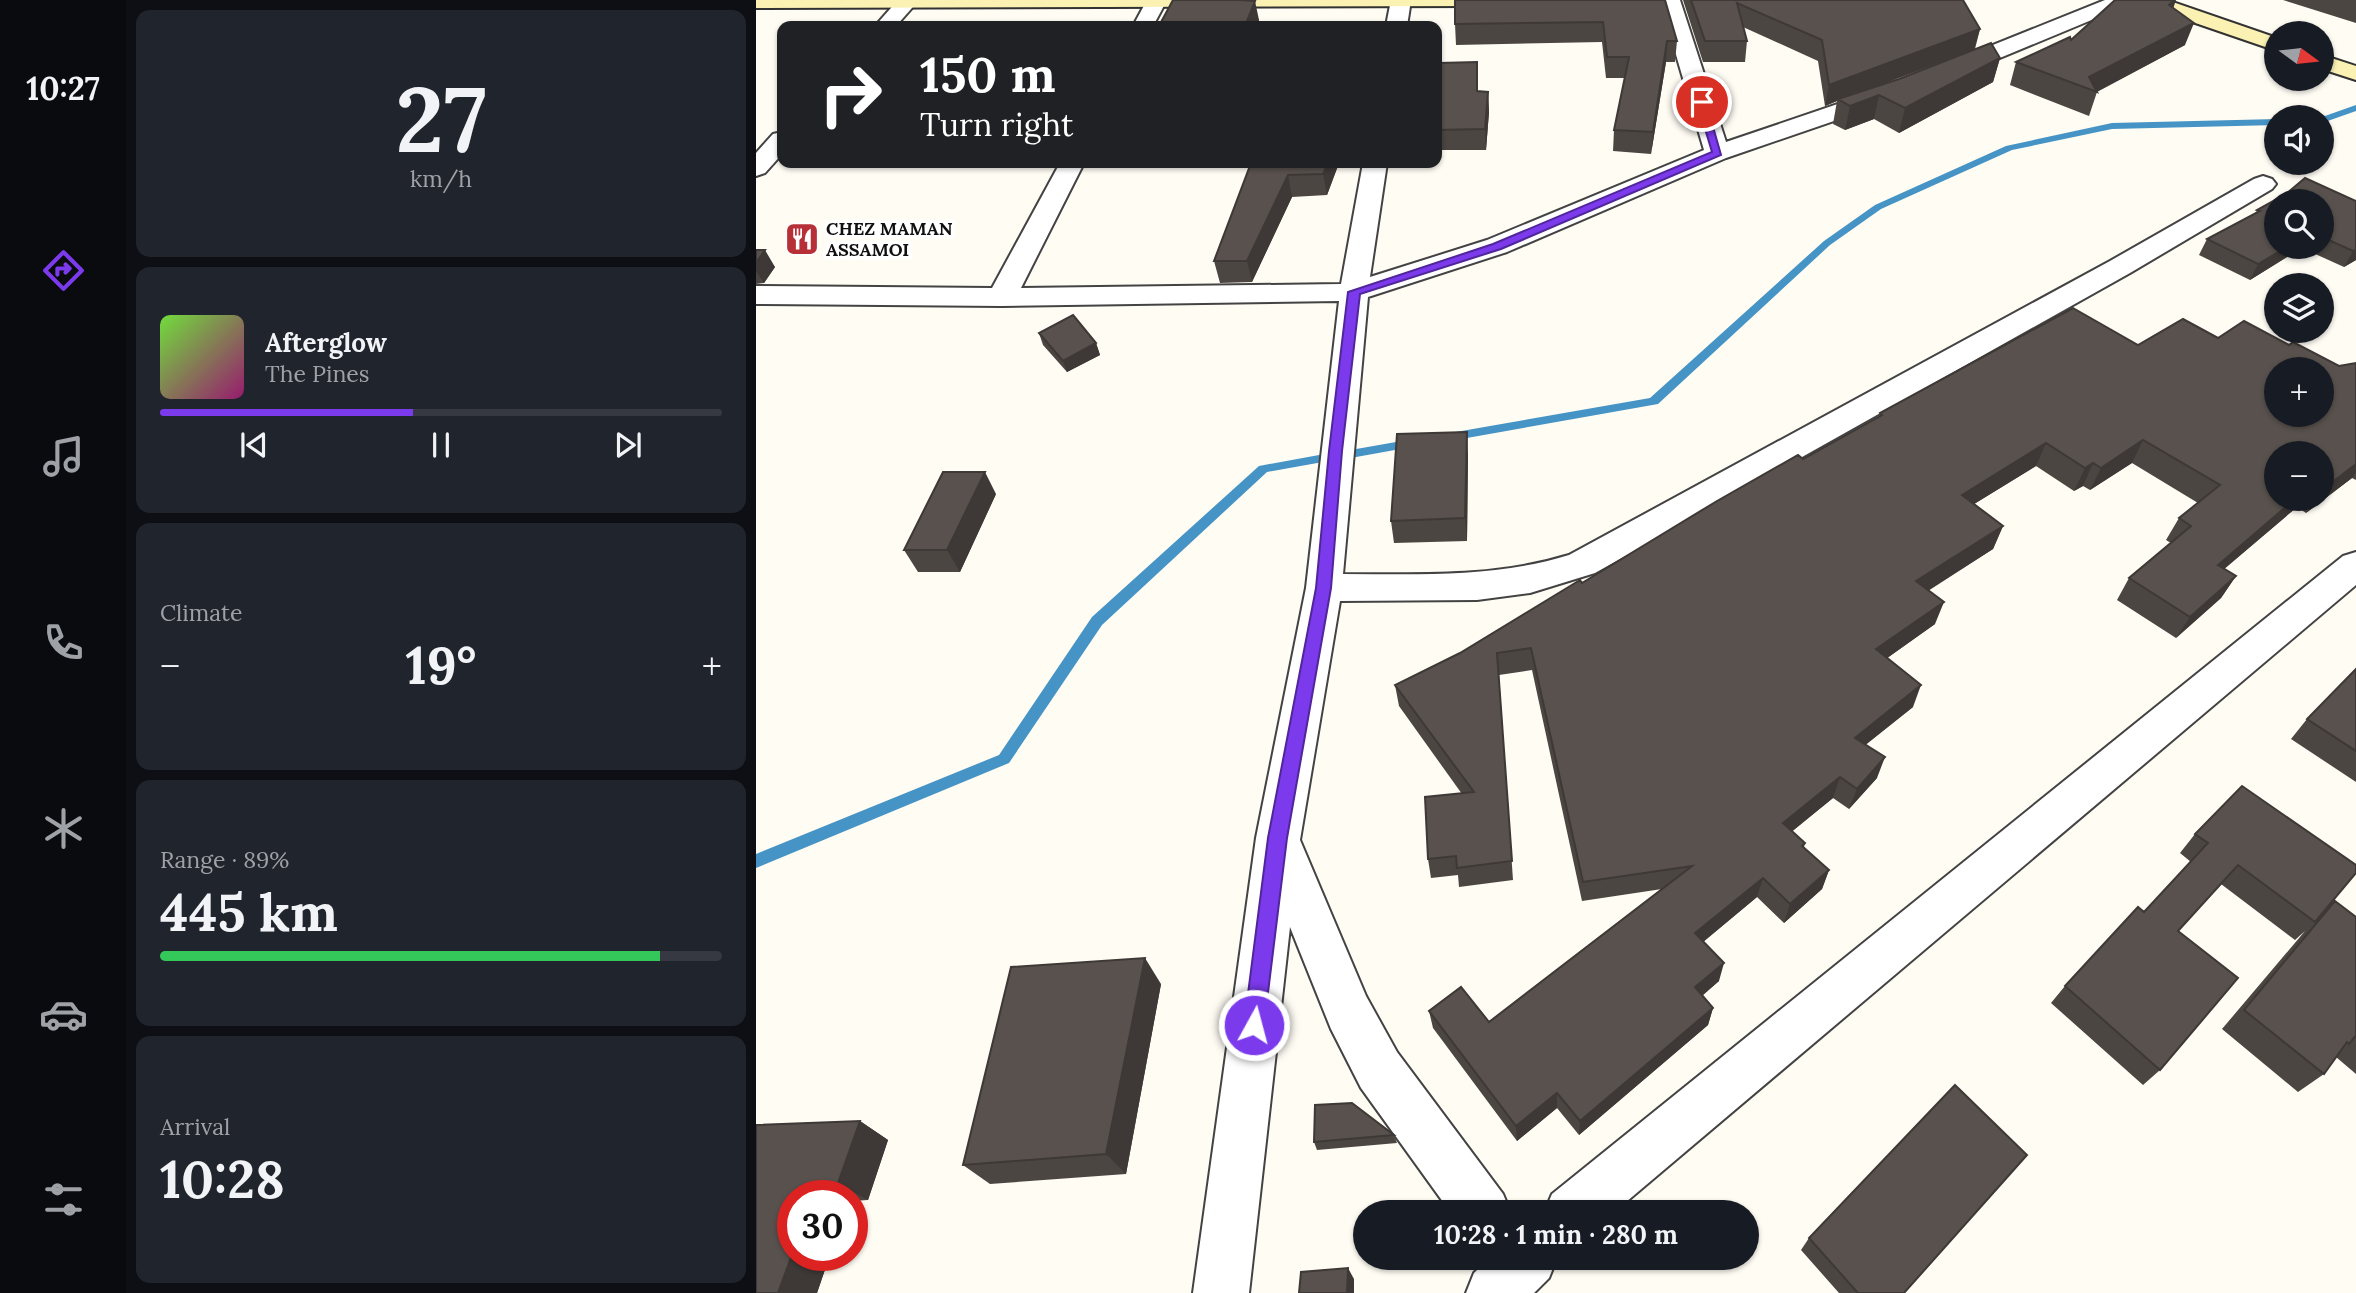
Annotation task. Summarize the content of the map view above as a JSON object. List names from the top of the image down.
{
  "places": {
    "restaurant": ["CHEZ MAMAN ASSAMOI"]
  },
  "north": "right",
  "page": {
    "tabs": "10:27",
    "tile": [
      ["27", "km/h"],
      "Climate",
      ["Range · 89%", "445 km"],
      ["Arrival", "10:28"]
    ],
    "map_buttons": ["+", "−"],
    "turn": ["150 m", "Turn right"],
    "song": ["Afterglow", "The Pines"],
    "heat": ["−", "19°", "+"],
    "limit": "30",
    "trip": "10:28 · 1 min · 280 m"
  }
}
